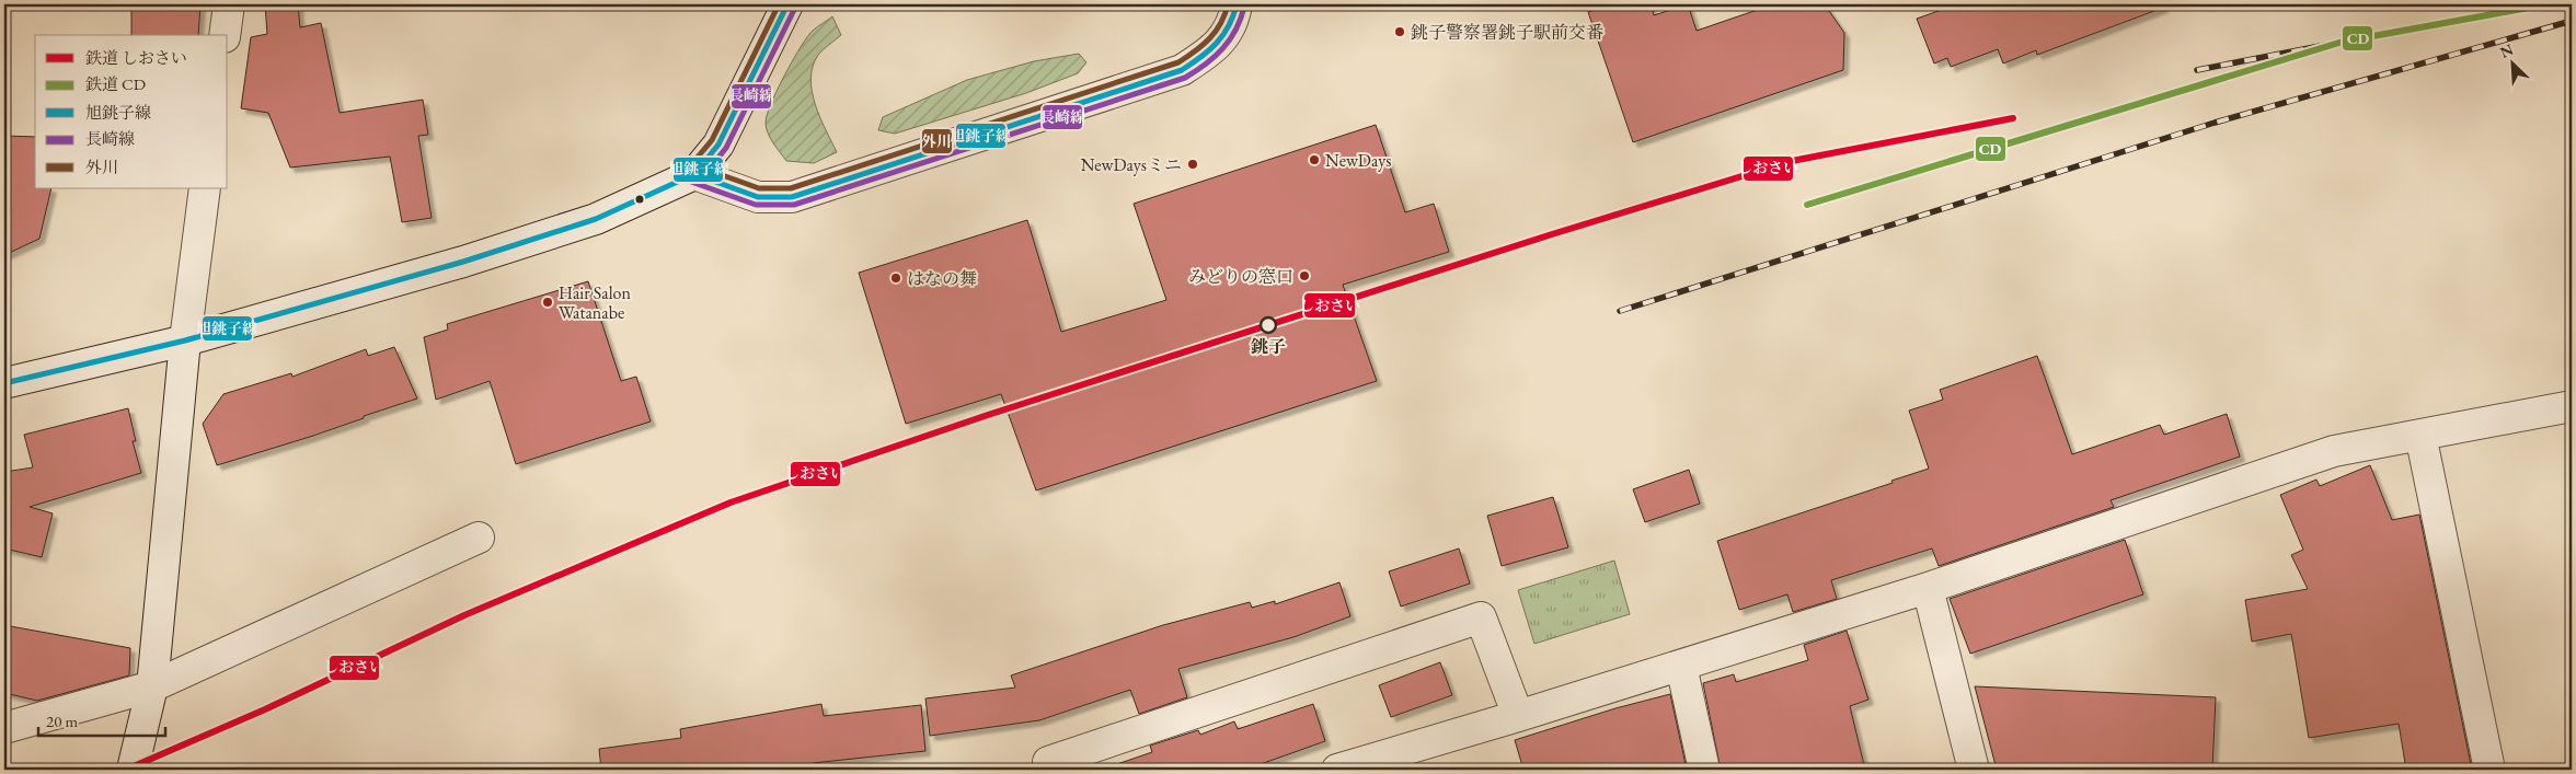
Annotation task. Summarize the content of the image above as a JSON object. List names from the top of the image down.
{
  "places": [
    "銚子警察署銚子駅前交番",
    "NewDays",
    "NewDaysミニ",
    "みどりの窓口",
    "はなの舞",
    "Hair Salon Watanabe",
    "銚子"
  ],
  "lines": [
    "rail line CD",
    "transit line 旭銚子線",
    "transit line 外川",
    "transit line 長崎線",
    "rail line しおさい"
  ],
  "legend": [
    "鉄道 しおさい",
    "鉄道 CD",
    "旭銚子線",
    "長崎線",
    "外川"
  ],
  "scale_bar": "20 m",
  "north": "top left"
}
